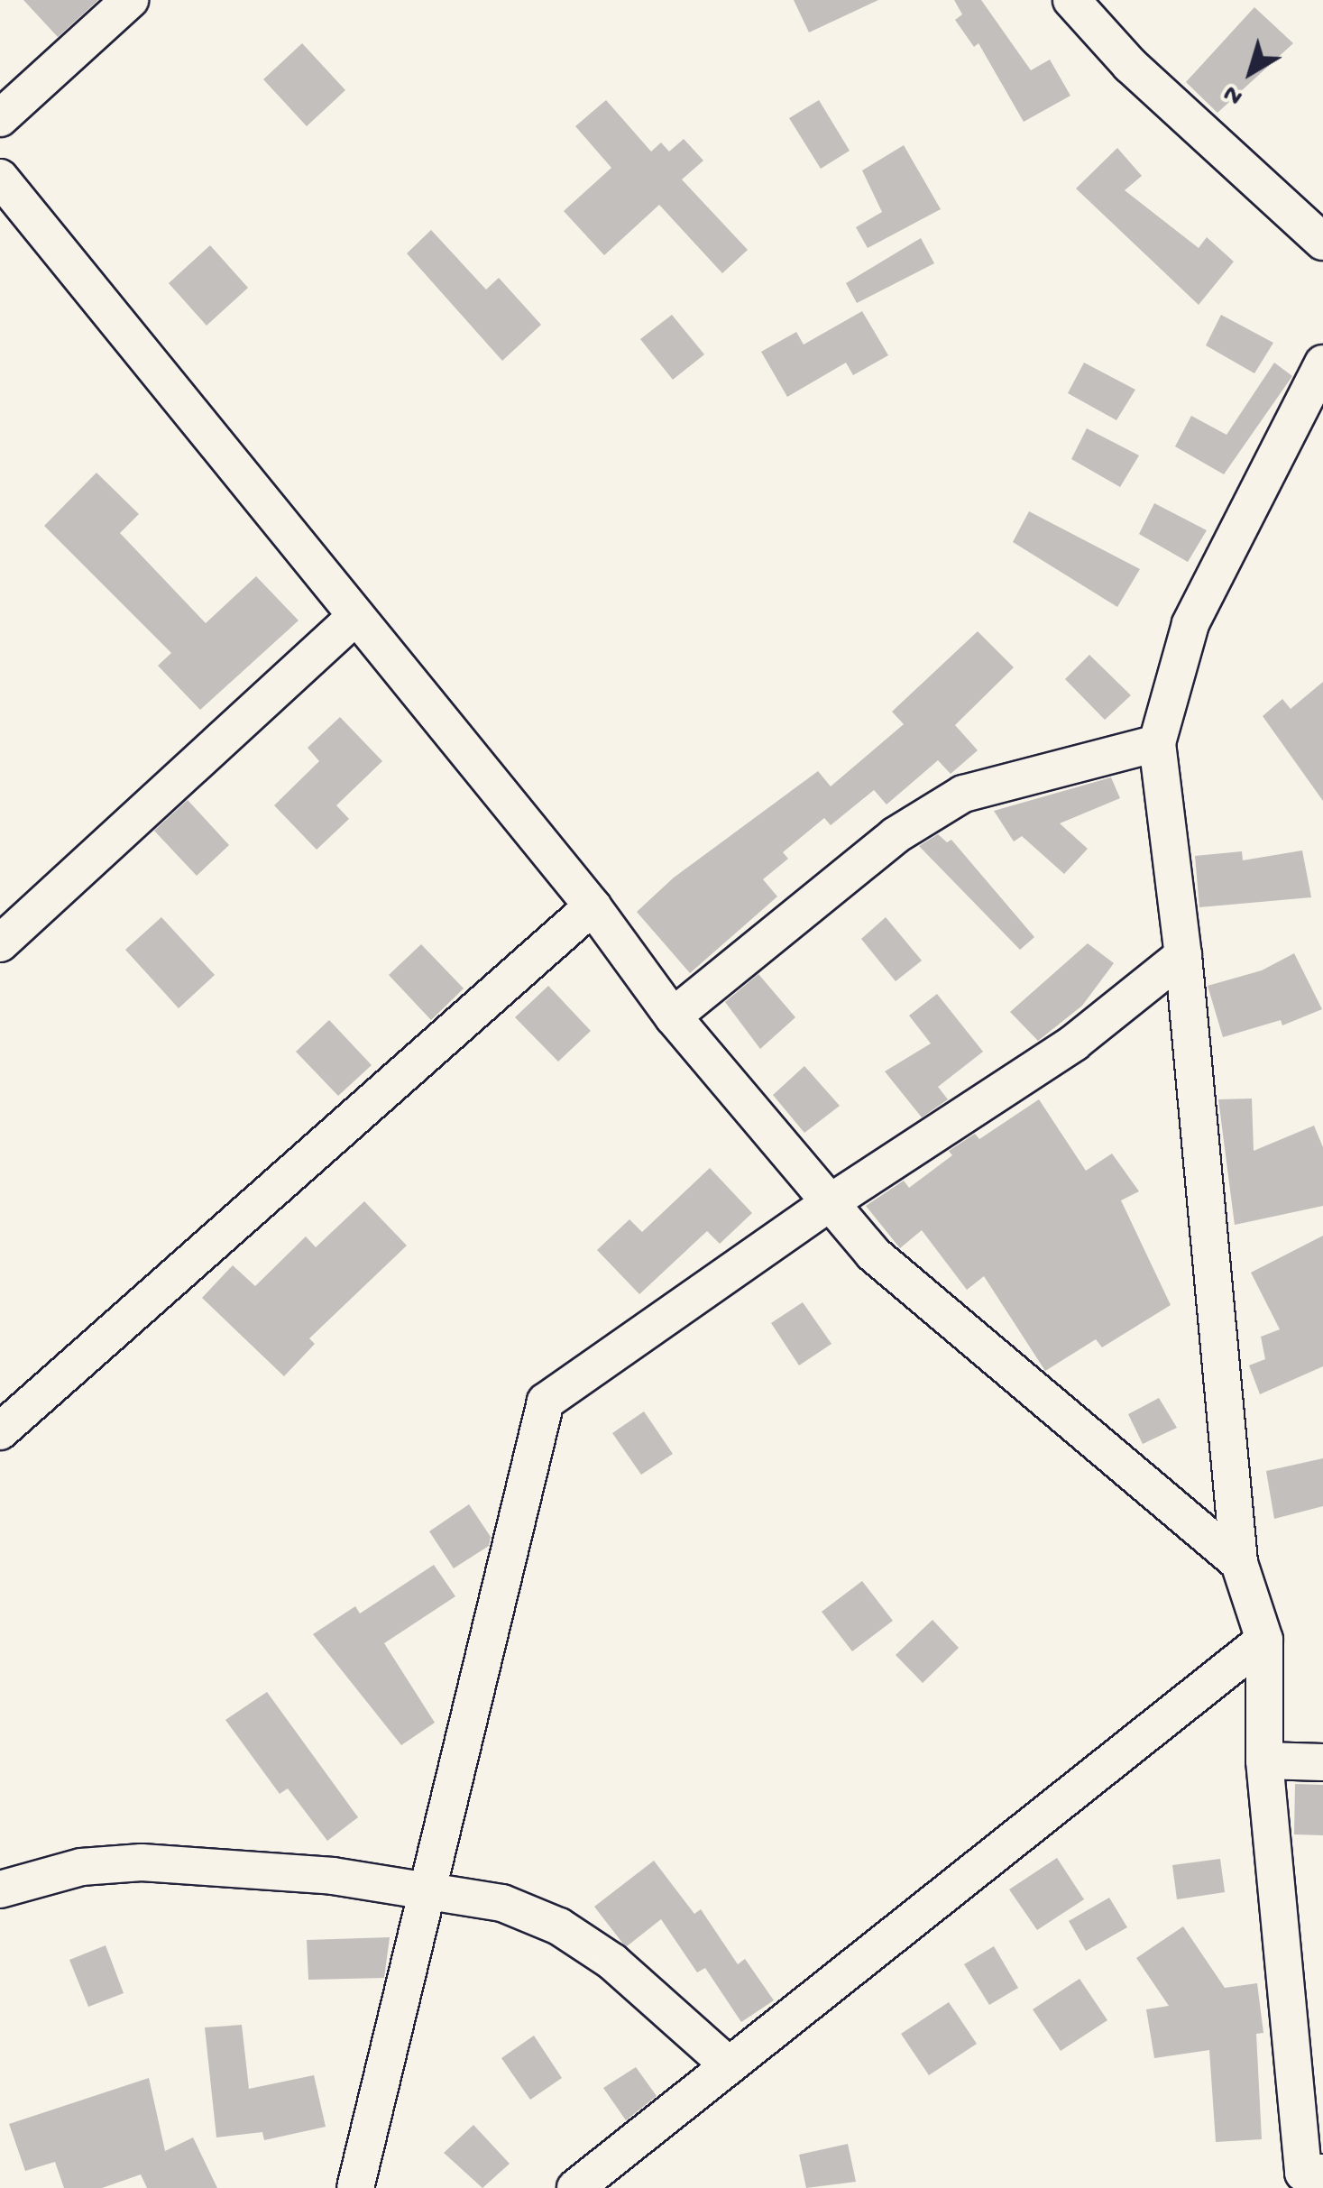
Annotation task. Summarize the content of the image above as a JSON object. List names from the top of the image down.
{
  "north": "bottom left"
}
